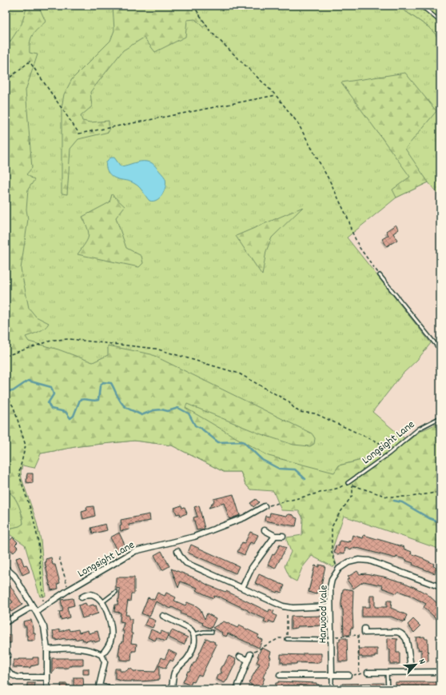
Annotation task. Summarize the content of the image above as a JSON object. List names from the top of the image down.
{
  "streets": {
    "street": ["Longsight Lane", "Harwood Vale"]
  },
  "north": "top right"
}
